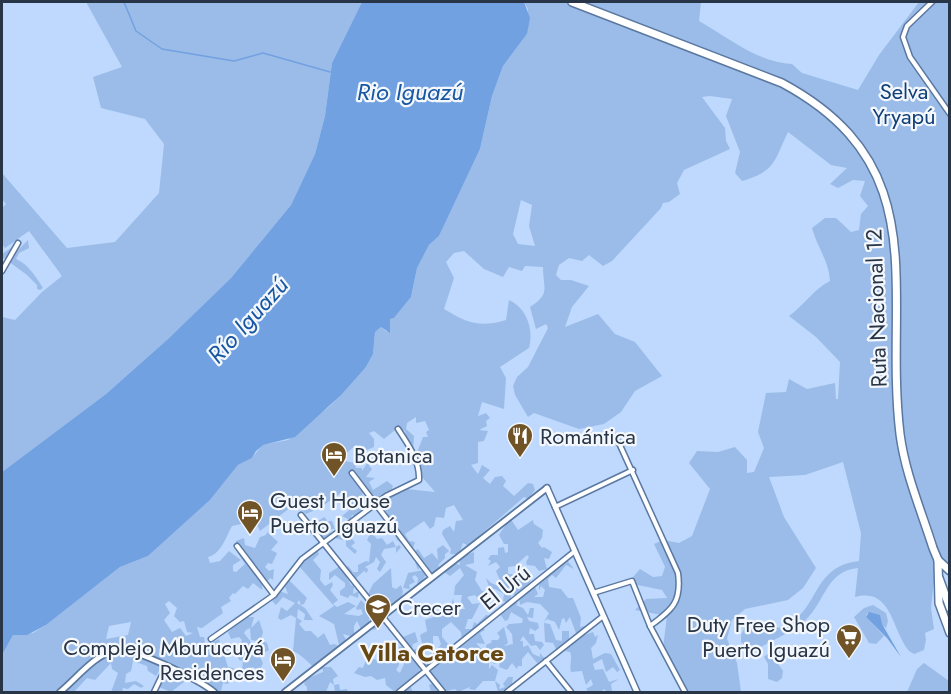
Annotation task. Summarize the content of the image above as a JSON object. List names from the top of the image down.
{
  "streets": {
    "highway": ["Ruta Nacional 12"],
    "street": ["El Urú"]
  },
  "districts": ["Villa Catorce"],
  "water": ["Rio Iguazú", "Río Iguazú"],
  "parks": ["Selva Yryapú"],
  "places": {
    "restaurant": ["Romántica"],
    "hotel": ["Botanica", "Guest House Puerto Iguazú", "Complejo Mburucuyá Residences"],
    "school or university": ["Crecer"],
    "supermarket": ["Duty Free Shop Puerto Iguazú"]
  }
}
